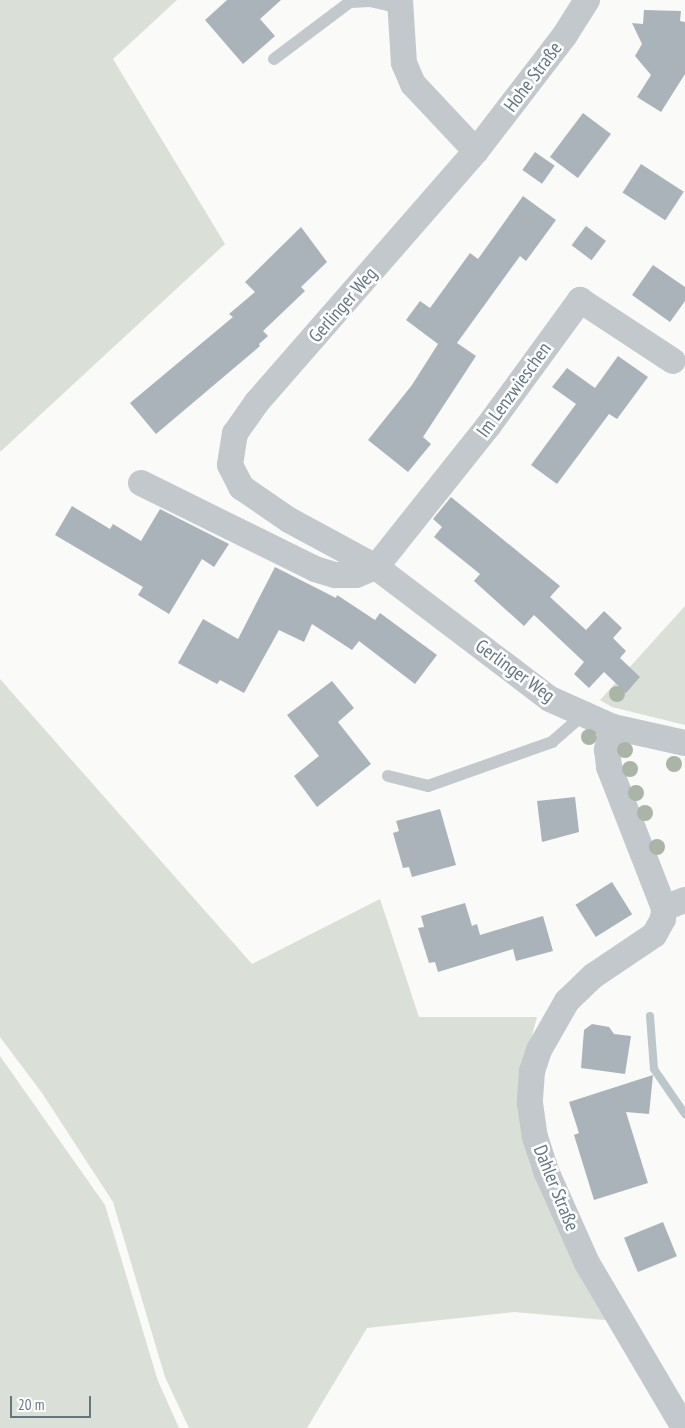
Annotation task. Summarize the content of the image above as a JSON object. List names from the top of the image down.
{
  "streets": {
    "street": [
      "Hohe Straße",
      "Gerlinger Weg",
      "Im Lenzwieschen",
      "Dahler Straße"
    ]
  },
  "crossings": [
    ["Hohe Straße", "Gerlinger Weg"],
    ["Gerlinger Weg", "Im Lenzwieschen"]
  ],
  "scale_bar": "20 m"
}
